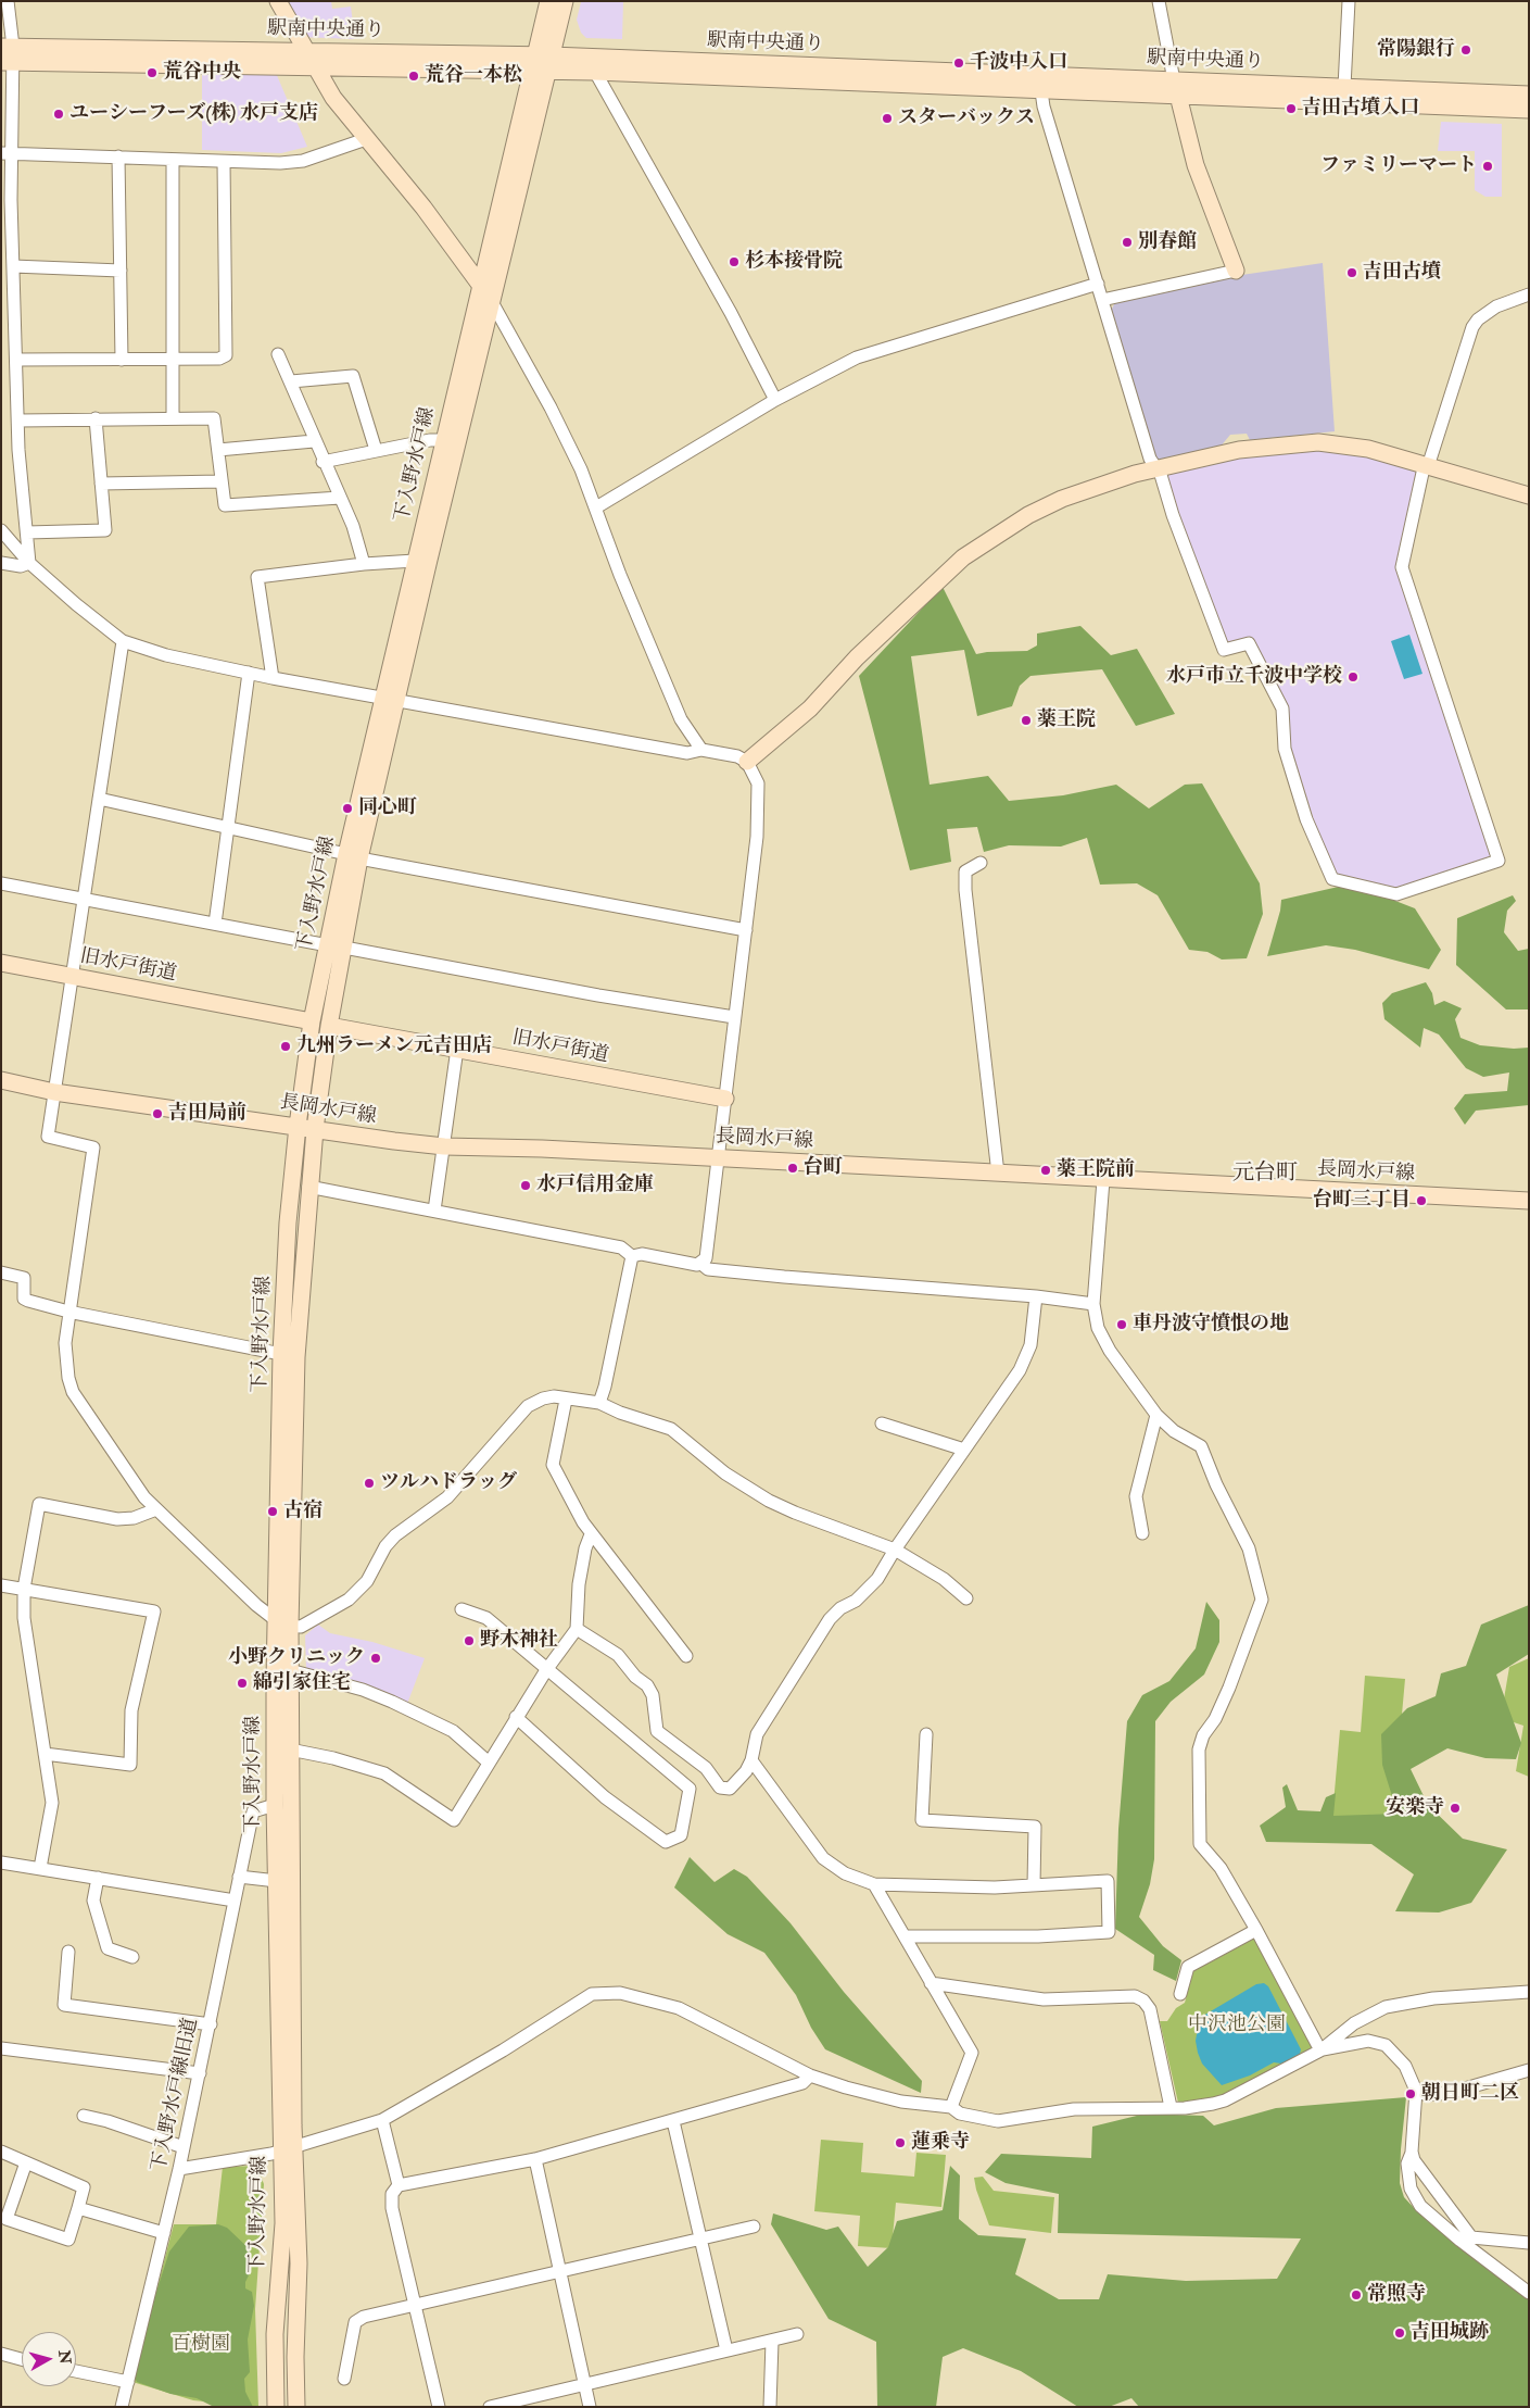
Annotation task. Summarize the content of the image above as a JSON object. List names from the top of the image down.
{
  "streets": {
    "main road": [
      "駅南中央通り",
      "下入野水戸線",
      "旧水戸街道",
      "長岡水戸線"
    ],
    "street": ["下入野水戸線旧道"]
  },
  "crossings": [
    ["駅南中央通り", "下入野水戸線"],
    ["下入野水戸線", "旧水戸街道"],
    ["下入野水戸線", "長岡水戸線"],
    ["下入野水戸線", "下入野水戸線旧道"]
  ],
  "districts": ["元台町"],
  "parks": ["中沢池公園", "百樹園"],
  "places": [
    "常陽銀行",
    "千波中入口",
    "荒谷中央",
    "荒谷一本松",
    "吉田古墳入口",
    "ユーシーフーズ(株) 水戸支店",
    "スターバックス",
    "ファミリーマート",
    "別春館",
    "杉本接骨院",
    "吉田古墳",
    "水戸市立千波中学校",
    "薬王院",
    "同心町",
    "九州ラーメン元吉田店",
    "吉田局前",
    "台町",
    "薬王院前",
    "水戸信用金庫",
    "台町三丁目",
    "車丹波守憤恨の地",
    "ツルハドラッグ",
    "古宿",
    "野木神社",
    "小野クリニック",
    "綿引家住宅",
    "安楽寺",
    "朝日町二区",
    "蓮乗寺",
    "常照寺",
    "吉田城跡"
  ],
  "north": "right"
}
